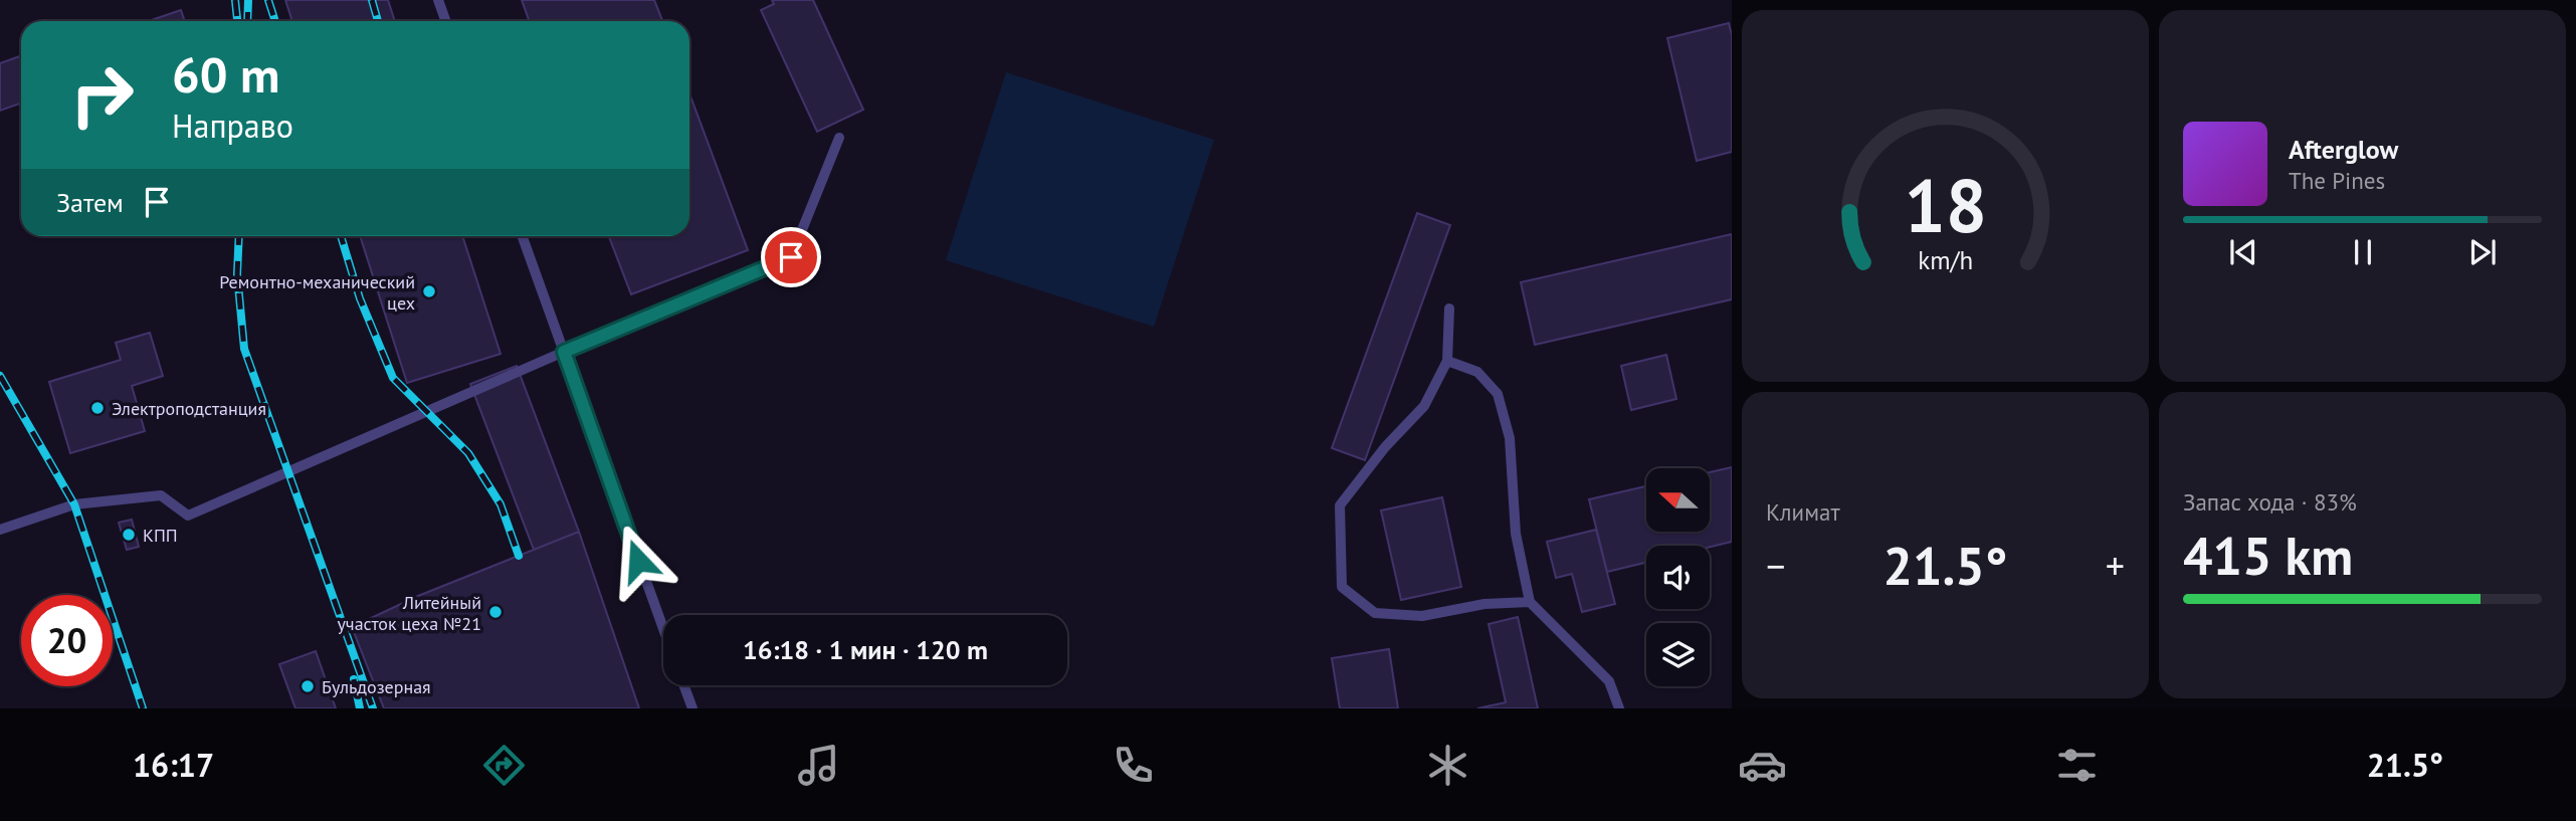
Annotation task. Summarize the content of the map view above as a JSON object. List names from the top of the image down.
{
  "places": [
    "Ремонтно-механический цех",
    "Электроподстанция",
    "КПП",
    "Литейный участок цеха №21",
    "Бульдозерная"
  ],
  "north": "left",
  "page": {
    "turn": ["60 m", "Направо"],
    "song": ["Afterglow", "The Pines"],
    "then": "Затем",
    "tile": [
      "Климат",
      ["Запас хода · 83%", "415 km"]
    ],
    "heat": ["−", "21.5°", "+"],
    "limit": "20",
    "trip": "16:18 · 1 мин · 120 m",
    "tabs": ["16:17", "21.5°"],
    "gauge": ["18", "km/h"]
  }
}
